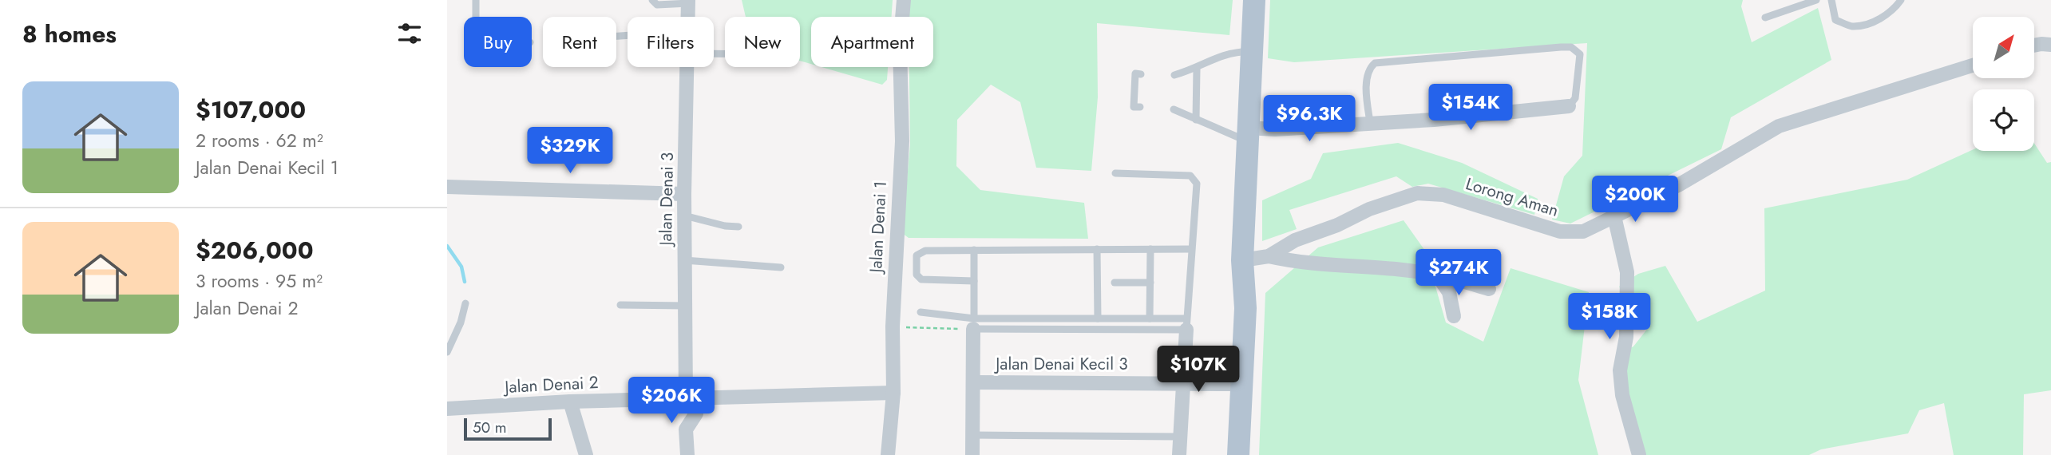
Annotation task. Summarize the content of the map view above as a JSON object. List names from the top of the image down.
{
  "streets": {
    "street": [
      "Lorong Aman",
      "Jalan Denai 3",
      "Jalan Denai 1",
      "Jalan Denai Kecil 3",
      "Jalan Denai 2"
    ]
  },
  "crossings": [
    ["Jalan Denai 3", "Jalan Denai 2"],
    ["Jalan Denai 1", "Jalan Denai 2"]
  ],
  "scale_bar": "50 m",
  "north": "top right",
  "page": {
    "heading": "8 homes",
    "chip": [
      "Buy",
      "Rent",
      "Filters",
      "New",
      "Apartment"
    ],
    "list": [
      {
        "name": "$107,000",
        "note": "2 rooms · 62 m² · Jalan Denai Kecil 1"
      },
      {
        "name": "$206,000",
        "note": "3 rooms · 95 m² · Jalan Denai 2"
      }
    ],
    "price": [
      "$154K",
      "$96.3K",
      "$329K",
      "$200K",
      "$274K",
      "$158K",
      "$107K",
      "$206K"
    ],
    "scale": "50 m"
  }
}
